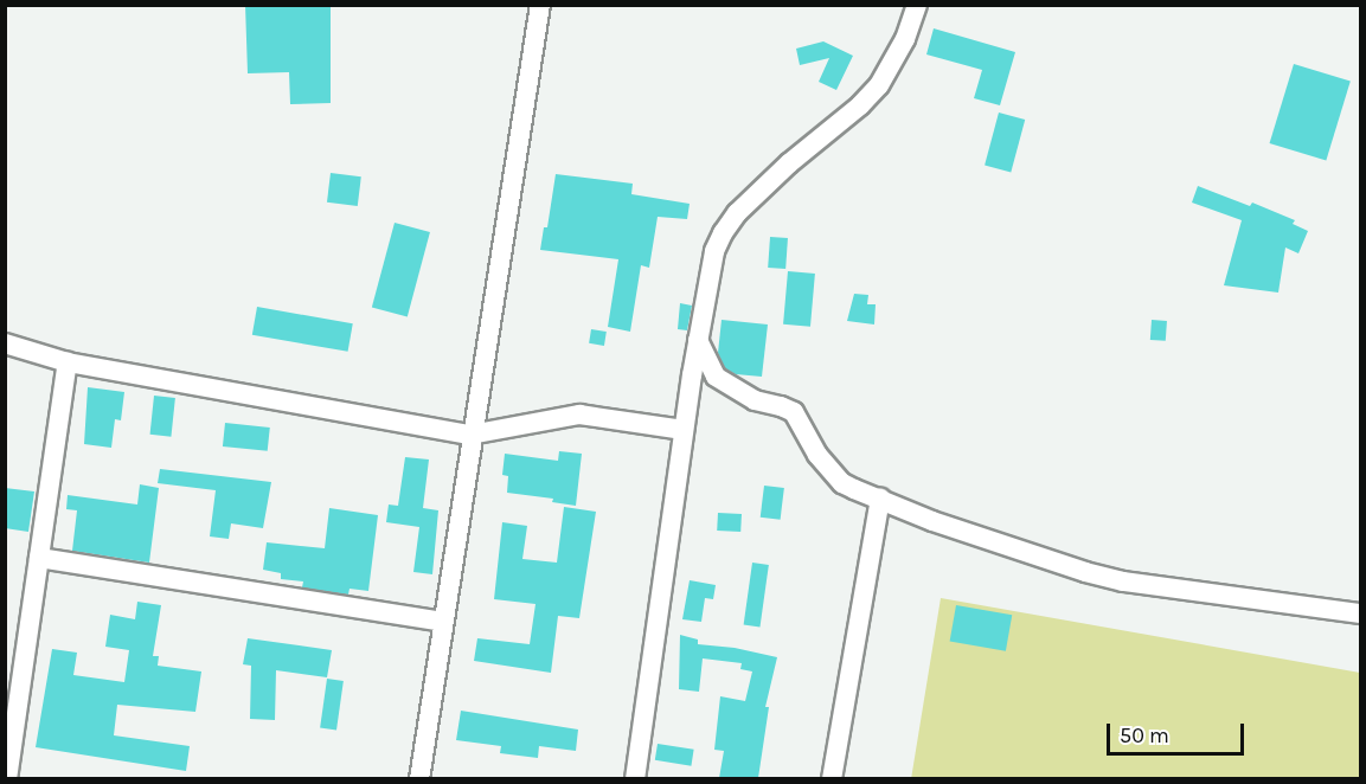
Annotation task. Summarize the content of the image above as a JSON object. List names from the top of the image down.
{
  "scale_bar": "50 m"
}
